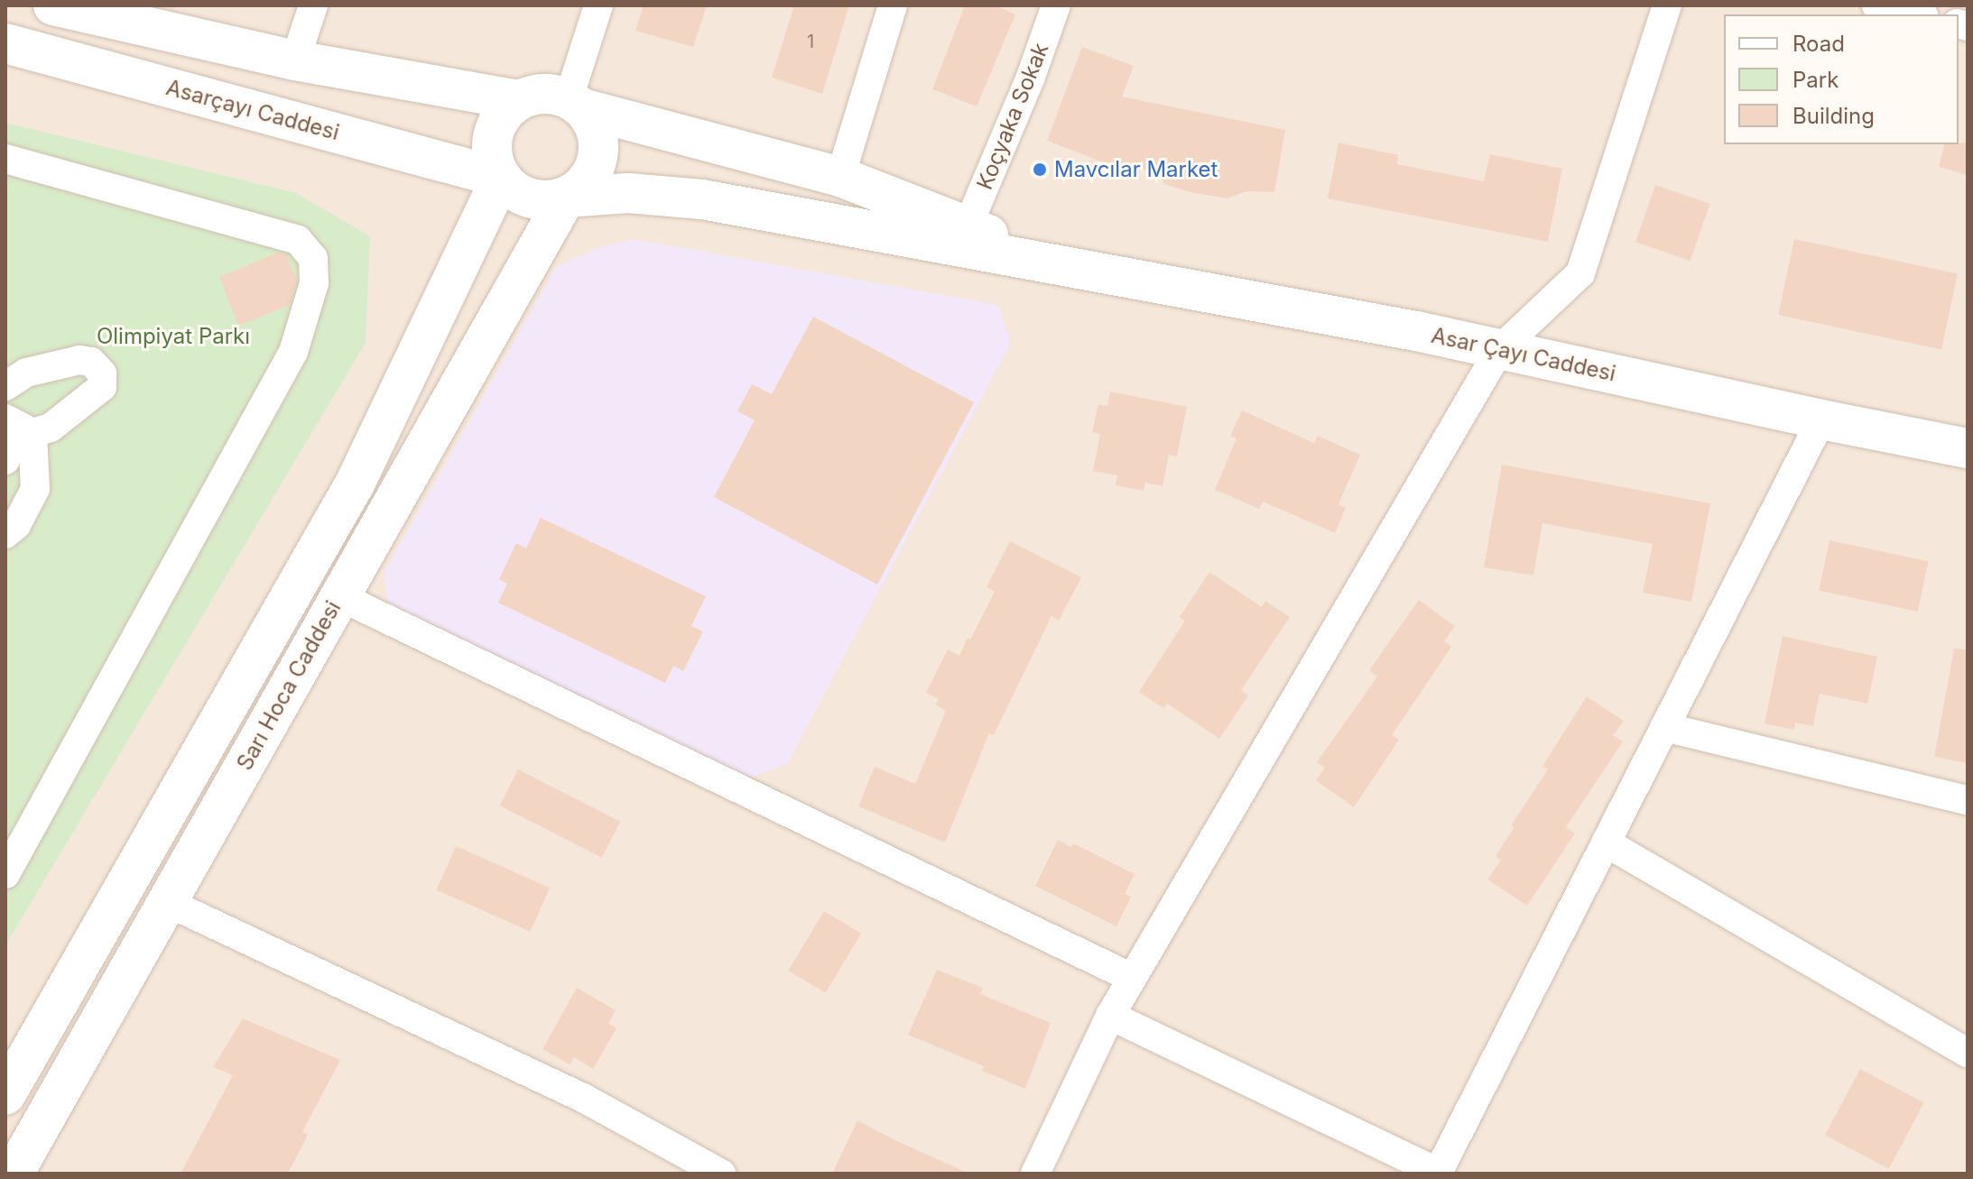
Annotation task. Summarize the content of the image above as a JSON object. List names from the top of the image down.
{
  "streets": {
    "street": [
      "Asarçayı Caddesi",
      "Koçyaka Sokak",
      "Asar Çayı Caddesi",
      "Sarı Hoca Caddesi"
    ]
  },
  "crossings": [
    ["Asarçayı Caddesi", "Sarı Hoca Caddesi"]
  ],
  "parks": ["Olimpiyat Parkı"],
  "places": ["Mavcılar Market"],
  "house_numbers": ["1"],
  "legend": ["Road", "Park", "Building"]
}
